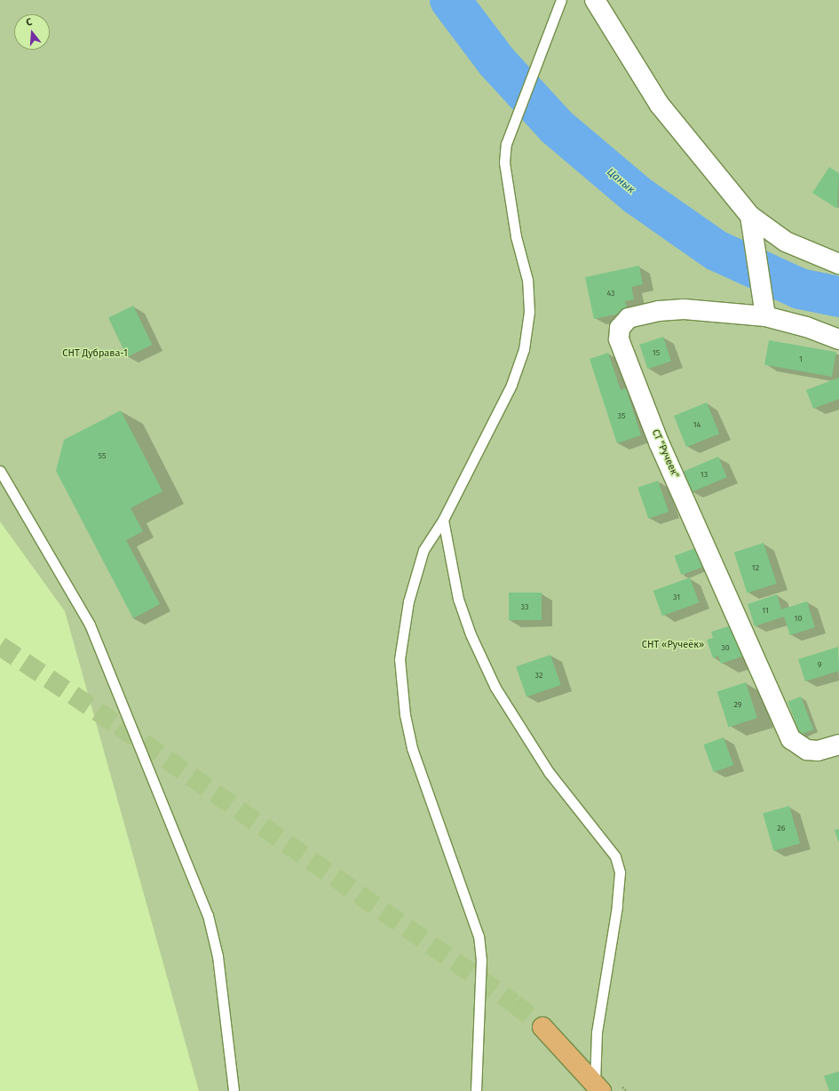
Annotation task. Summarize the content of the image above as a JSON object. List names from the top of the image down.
{
  "streets": {
    "street": ["СТ \"Ручеек\""]
  },
  "water": ["Цанык"],
  "parks": ["СНТ Дубрава-1", "СНТ «Ручеёк»"],
  "house_numbers": [
    "43",
    "15",
    "1",
    "35",
    "14",
    "55",
    "13",
    "12",
    "31",
    "33",
    "11",
    "10",
    "30",
    "9",
    "32",
    "29",
    "26"
  ],
  "north": "top"
}
